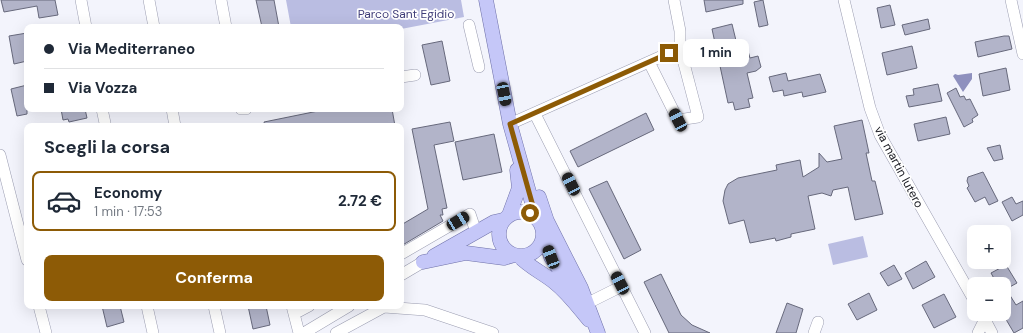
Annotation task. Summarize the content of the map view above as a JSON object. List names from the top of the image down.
{
  "streets": {
    "street": ["via martin lutero"]
  },
  "parks": ["Parco Sant Egidio"],
  "page": {
    "banner": ["Via Mediterraneo", "Via Vozza"],
    "bubble": "1 min",
    "heading": "Scegli la corsa",
    "list": [
      {
        "name": "Economy",
        "note": "1 min · 17:53",
        "value": "2.72 €"
      }
    ],
    "map_buttons": ["+", "−"],
    "buttons": "Conferma"
  }
}
